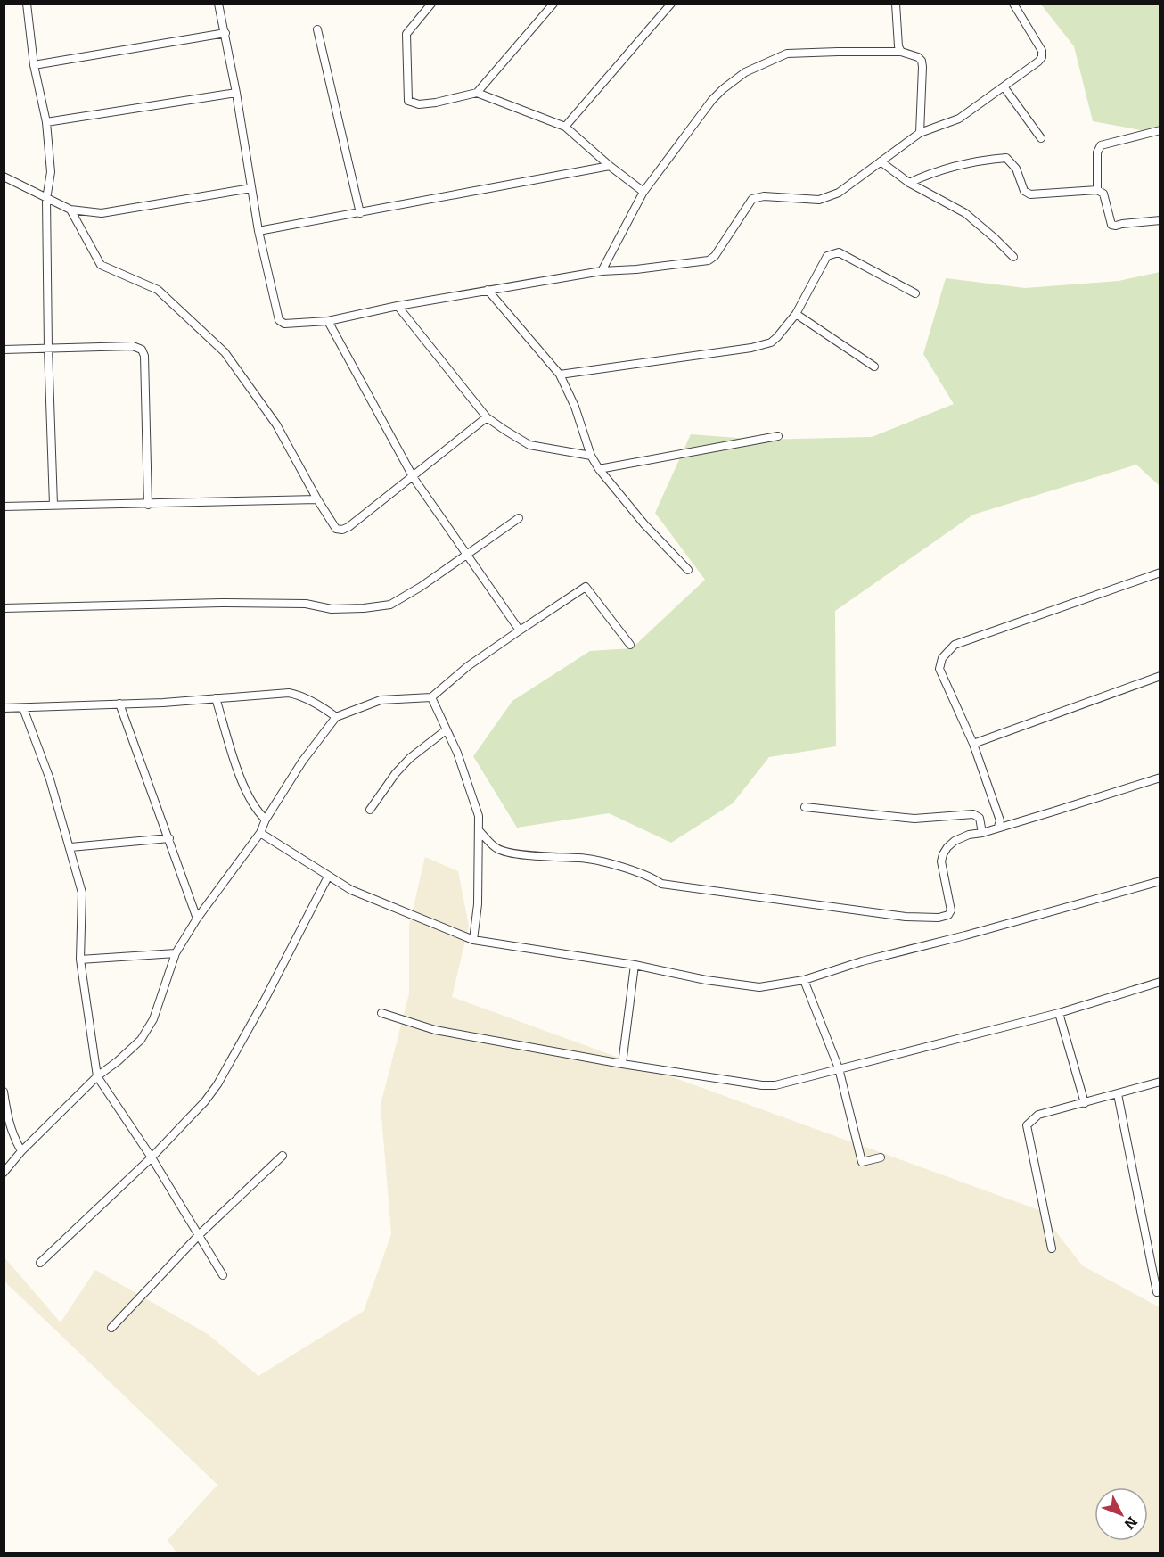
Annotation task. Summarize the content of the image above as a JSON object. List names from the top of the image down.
{
  "north": "bottom right"
}
